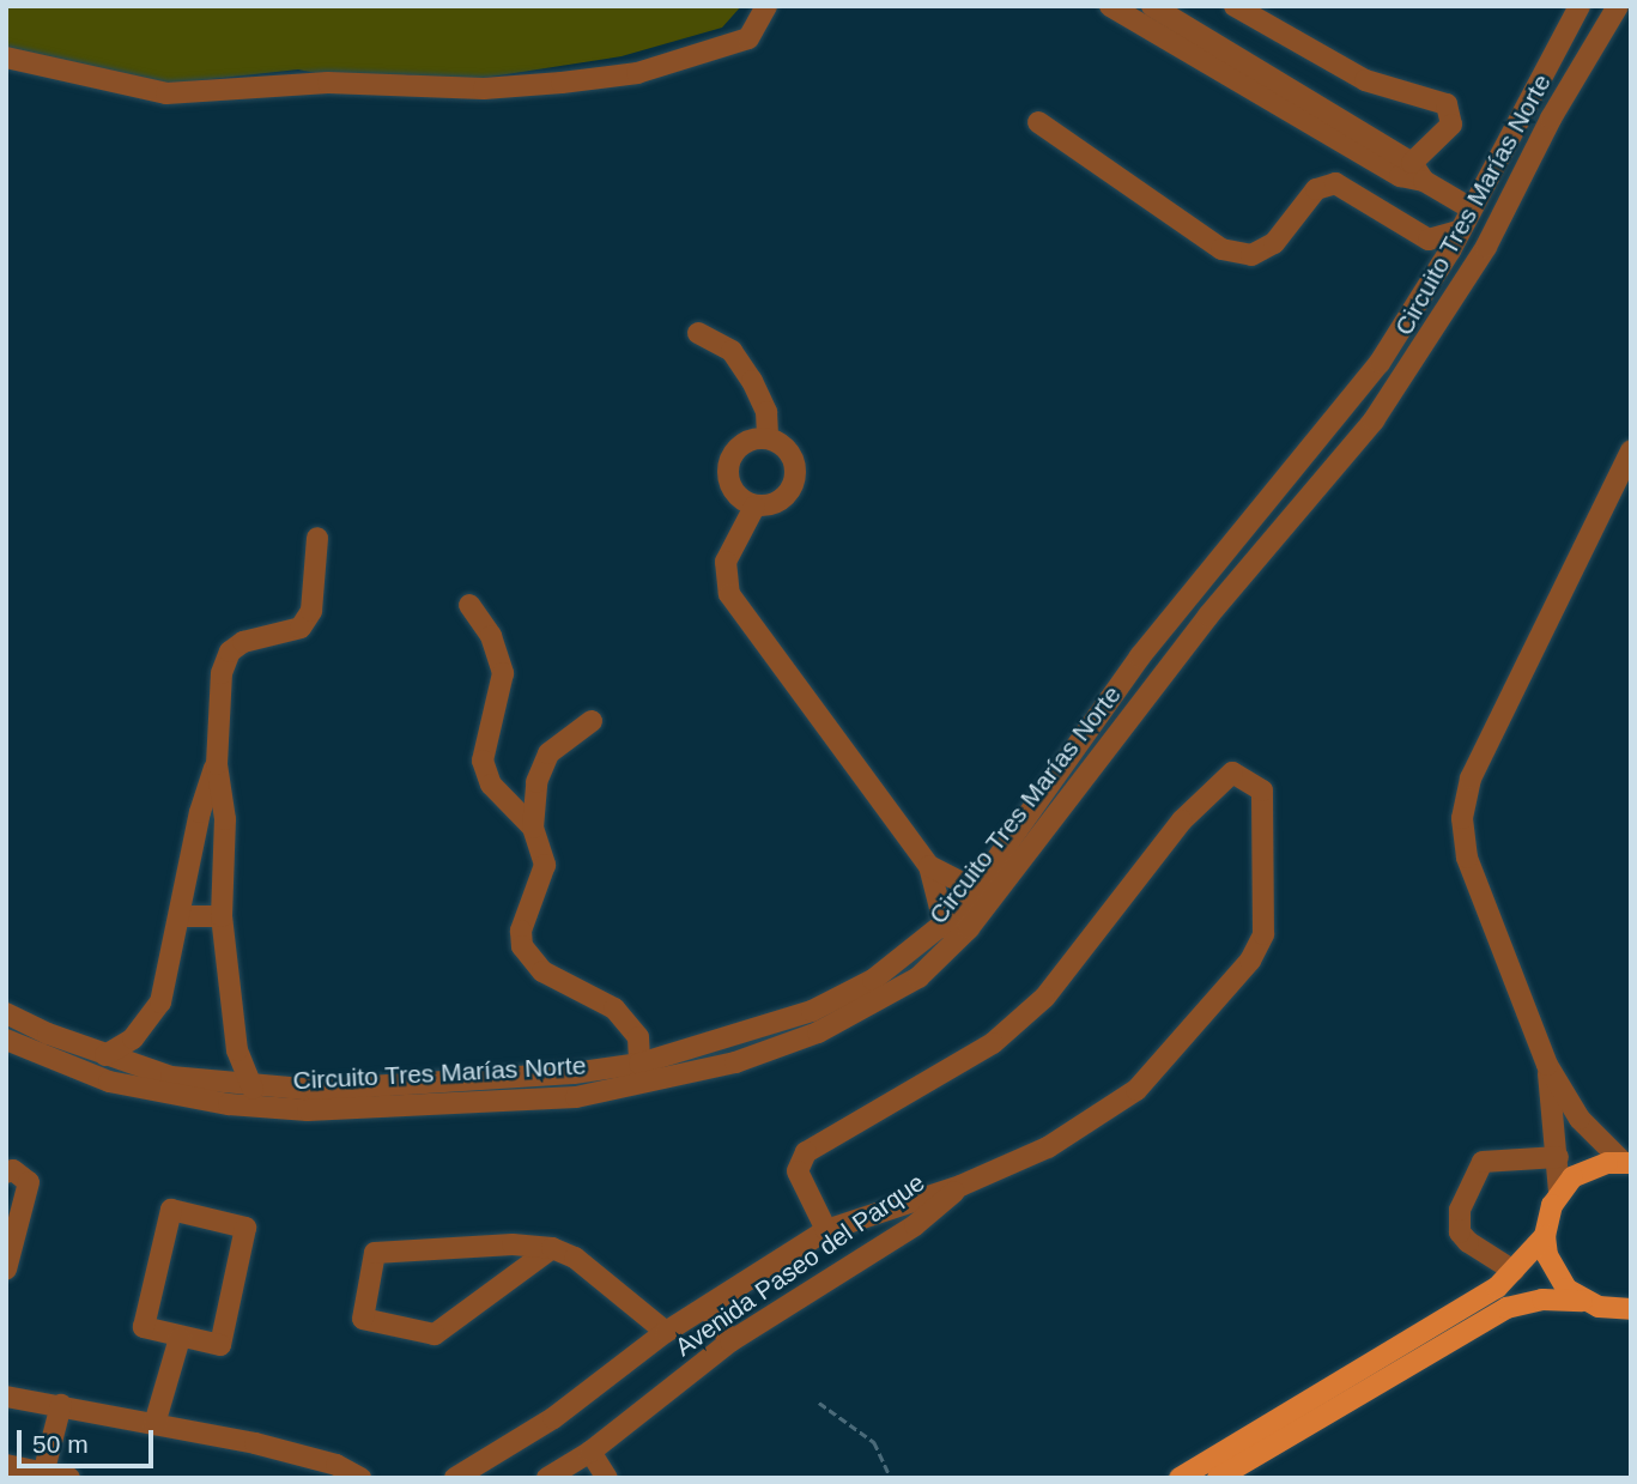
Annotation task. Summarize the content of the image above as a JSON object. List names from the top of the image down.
{
  "streets": {
    "street": ["Circuito Tres Marías Norte", "Avenida Paseo del Parque"]
  },
  "scale_bar": "50 m"
}
